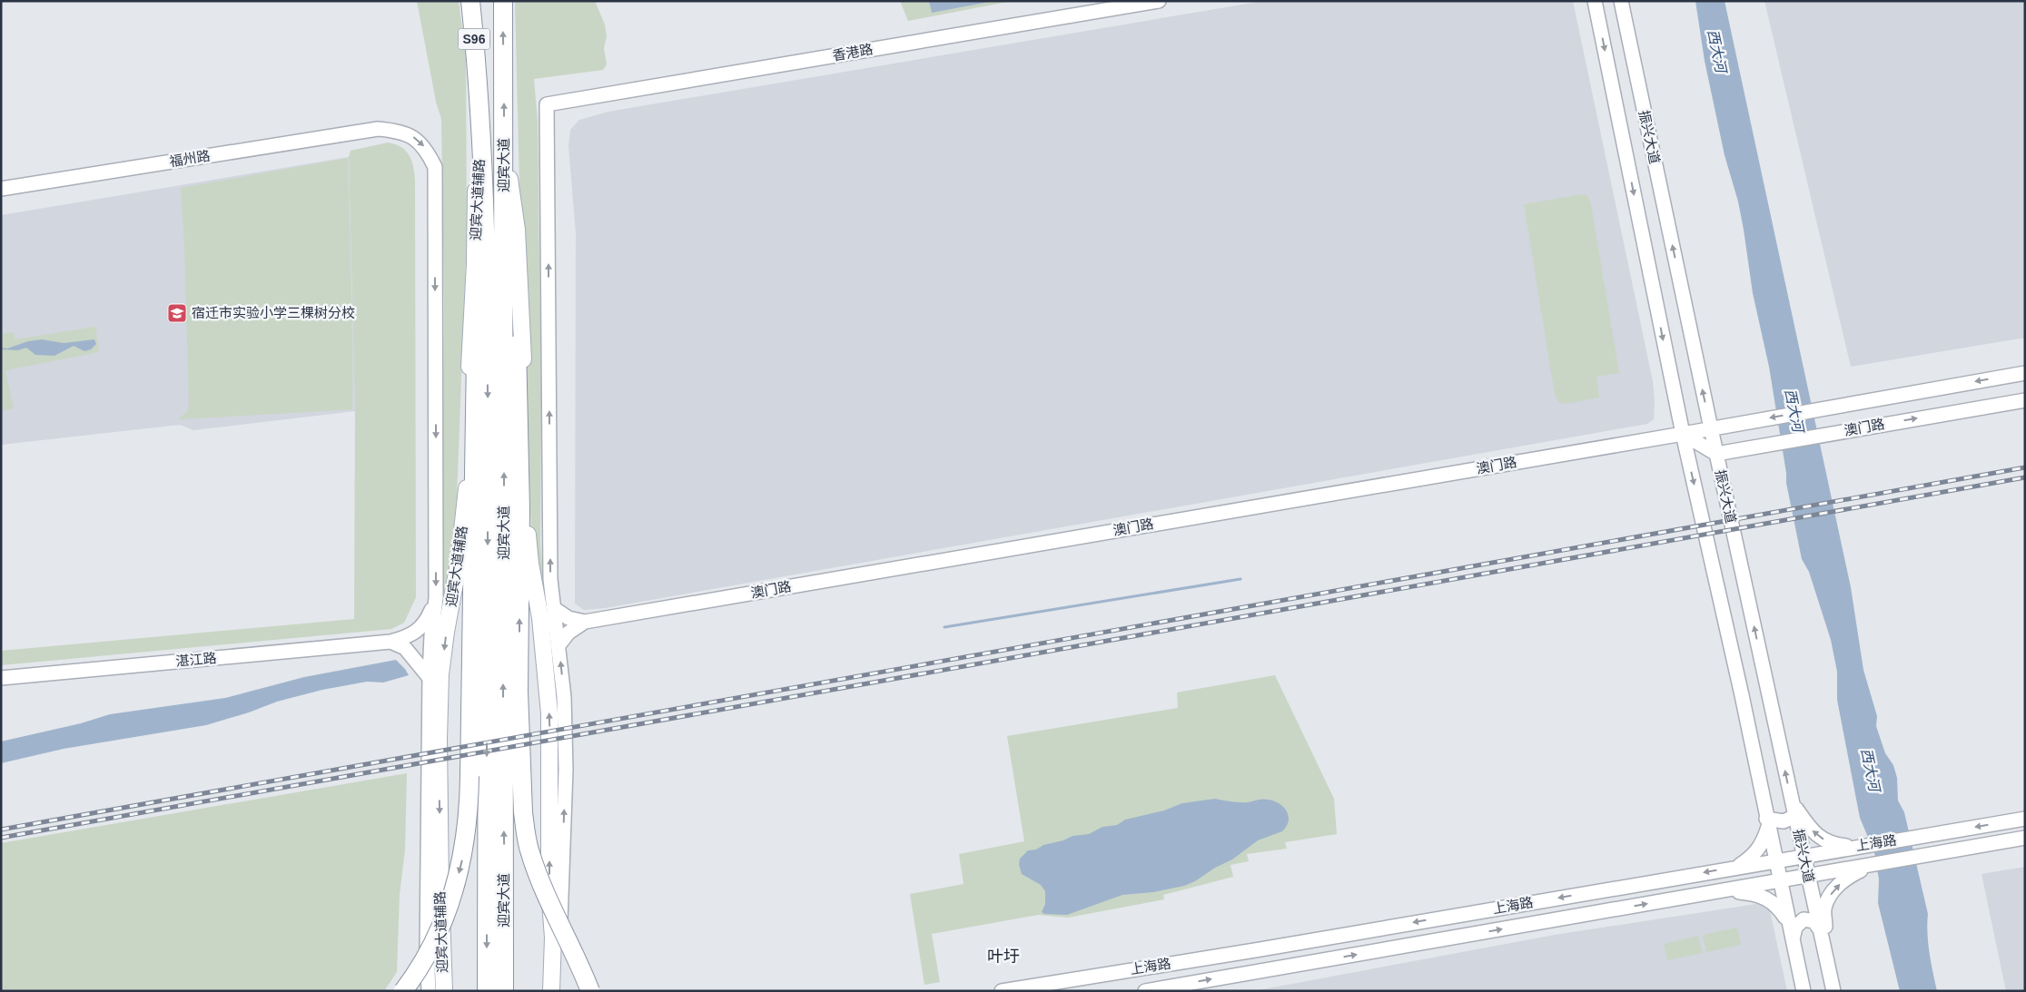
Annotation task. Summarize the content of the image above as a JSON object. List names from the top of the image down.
{
  "streets": {
    "highway": ["S96", "迎宾大道"],
    "main road": ["迎宾大道辅路"],
    "street": [
      "香港路",
      "振兴大道",
      "福州路",
      "澳门路",
      "湛江路",
      "上海路"
    ]
  },
  "crossings": [
    ["振兴大道", "澳门路"],
    ["振兴大道", "上海路"],
    ["福州路", "湛江路"],
    ["迎宾大道", "迎宾大道辅路"]
  ],
  "districts": ["叶圩"],
  "water": ["西大河"],
  "places": {
    "school or university": ["宿迁市实验小学三棵树分校"]
  }
}
